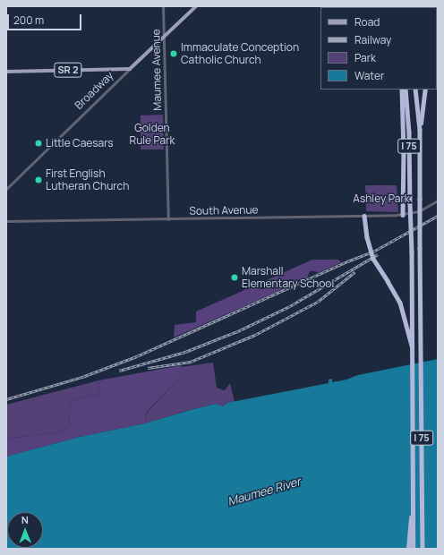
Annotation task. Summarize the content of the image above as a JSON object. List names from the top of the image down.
{
  "streets": {
    "highway": ["I 75"],
    "main road": ["SR 2", "Broadway"],
    "street": ["Maumee Avenue", "South Avenue"]
  },
  "crossings": [
    ["SR 2", "Broadway"],
    ["Maumee Avenue", "Broadway"],
    ["Maumee Avenue", "South Avenue"]
  ],
  "water": ["Maumee River"],
  "parks": ["Golden Rule Park", "Ashley Park"],
  "places": [
    "Immaculate Conception Catholic Church",
    "Little Caesars",
    "First English Lutheran Church",
    "Marshall Elementary School"
  ],
  "legend": [
    "Road",
    "Railway",
    "Park",
    "Water"
  ],
  "scale_bar": "200 m",
  "north": "top"
}
